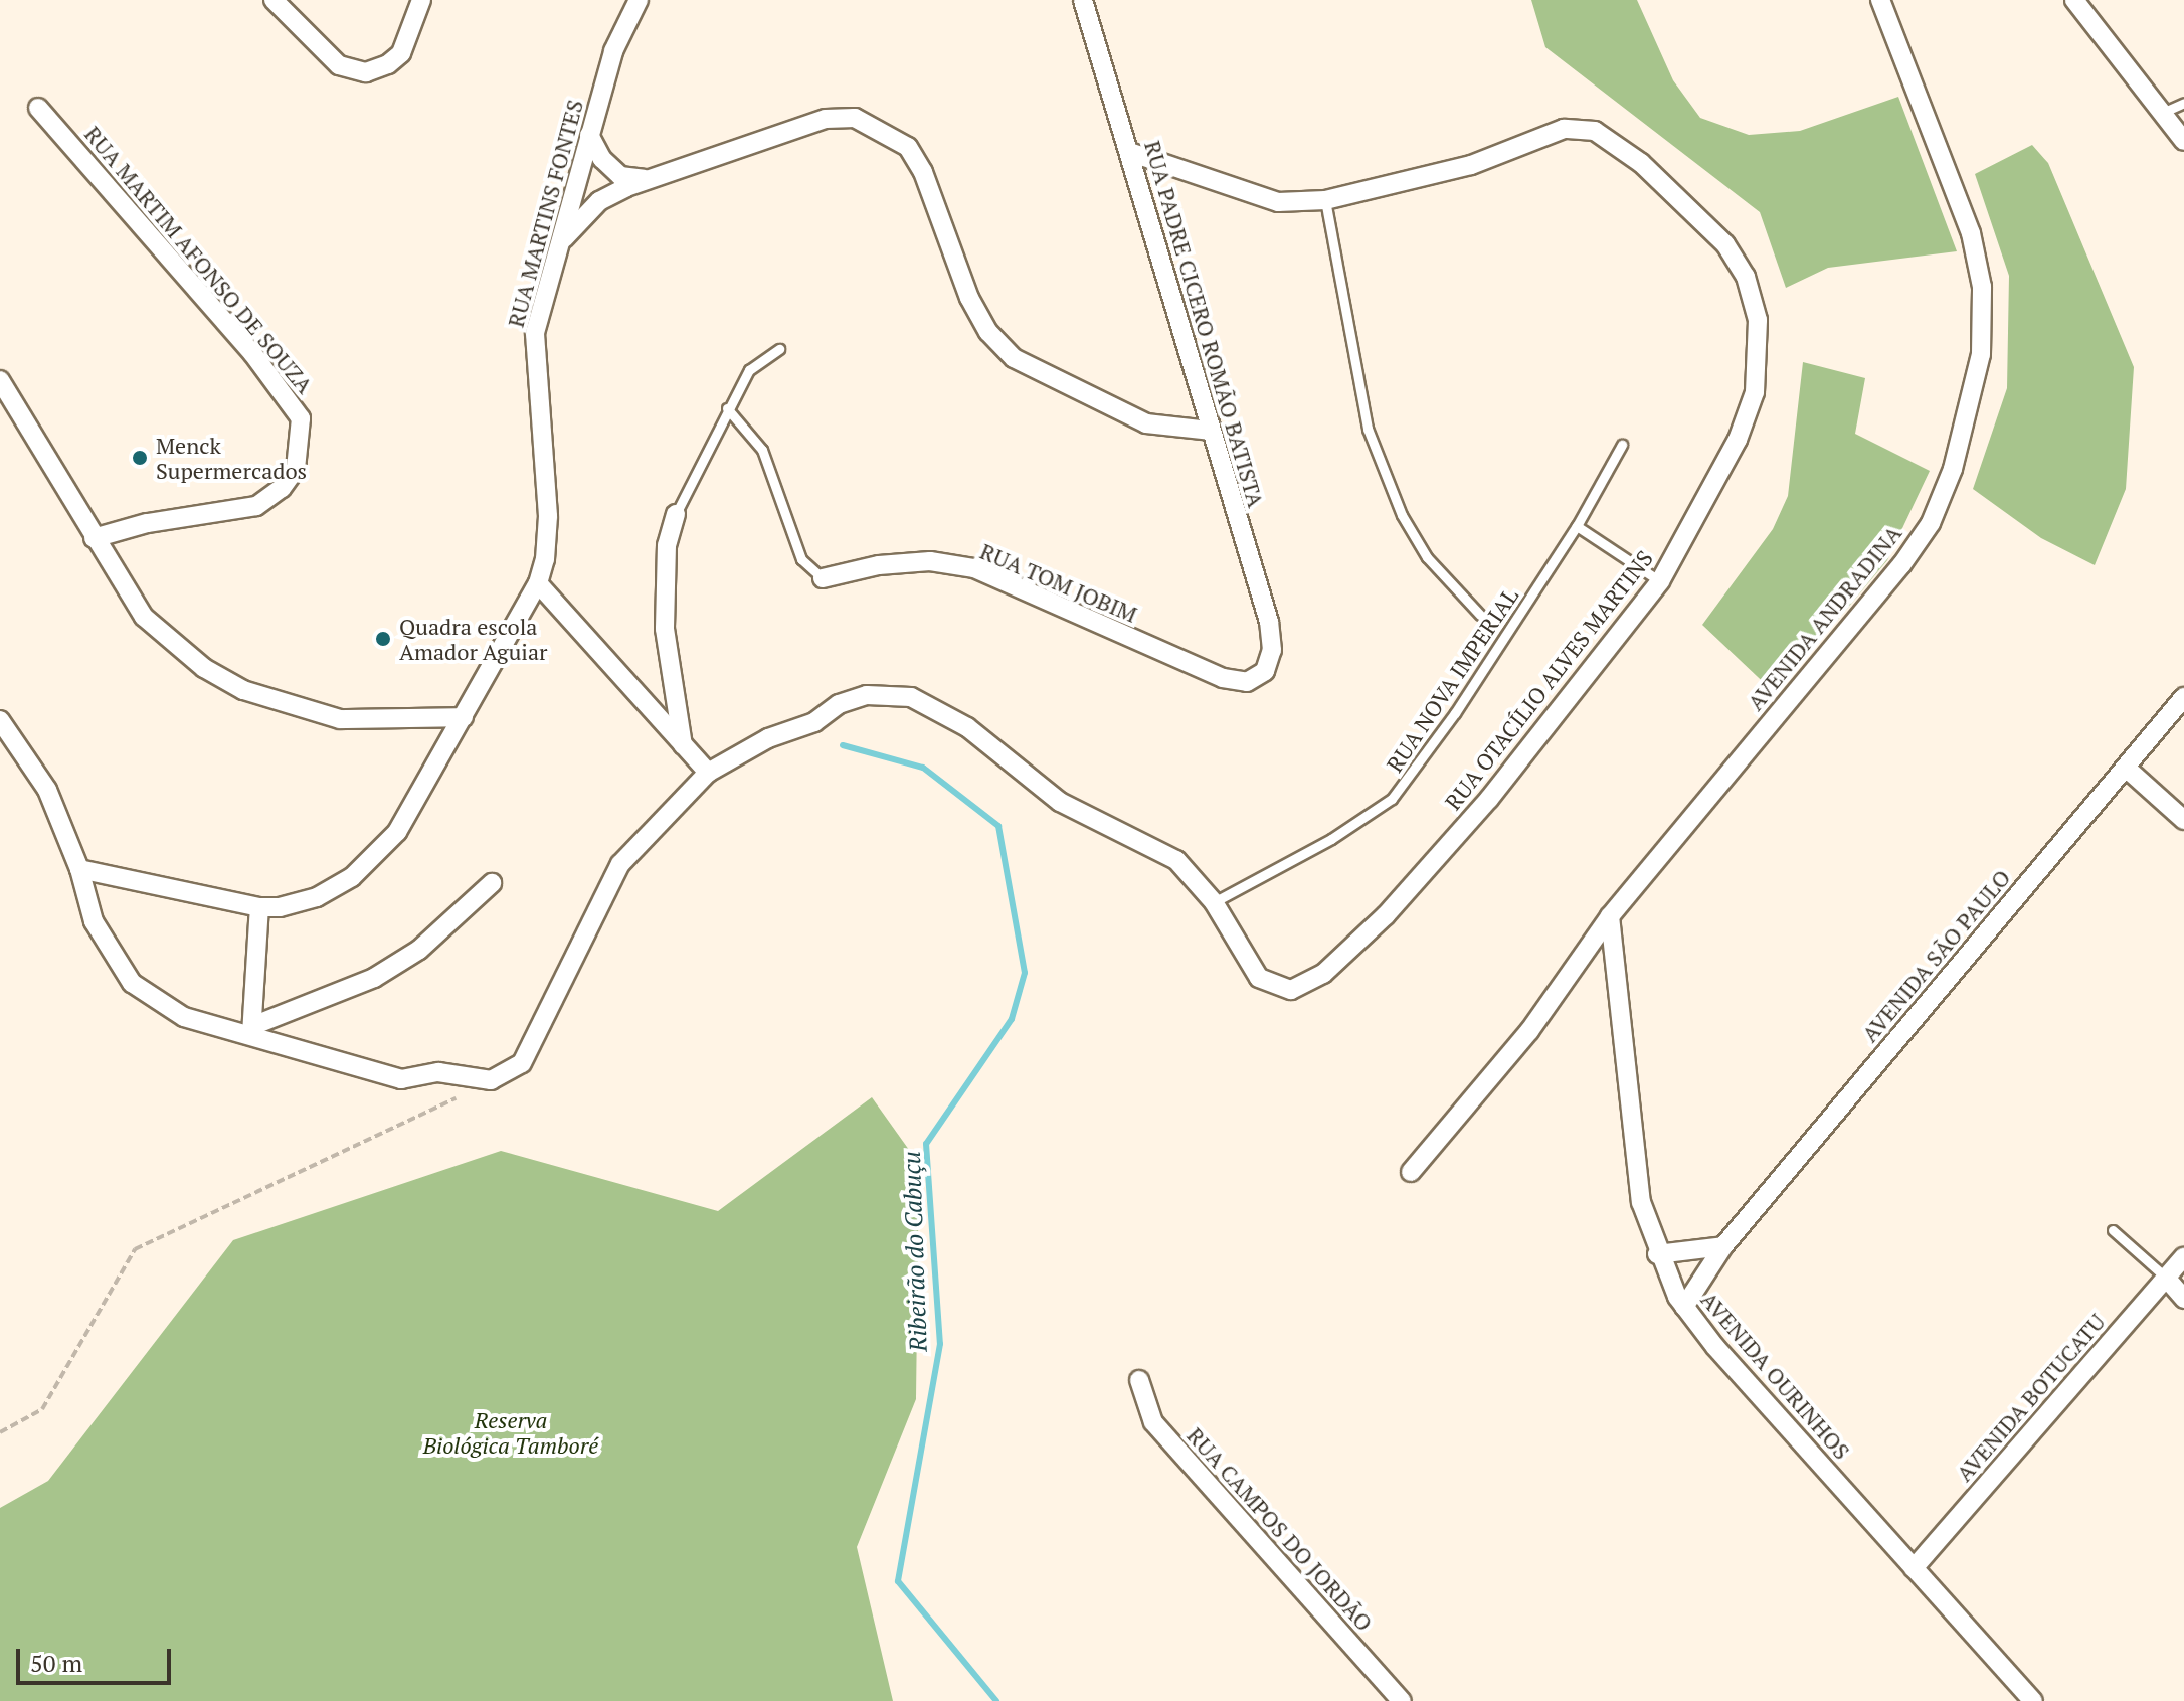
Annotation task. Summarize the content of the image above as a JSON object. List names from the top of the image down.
{
  "streets": {
    "street": [
      "RUA MARTINS FONTES",
      "RUA MARTIM AFONSO DE SOUZA",
      "RUA PADRE CICERO ROMÃO BATISTA",
      "RUA TOM JOBIM",
      "AVENIDA ANDRADINA",
      "RUA OTACÍLIO ALVES MARTINS",
      "AVENIDA SÃO PAULO",
      "AVENIDA OURINHOS",
      "AVENIDA BOTUCATU",
      "RUA CAMPOS DO JORDÃO"
    ],
    "lane": ["RUA NOVA IMPERIAL"]
  },
  "crossings": [
    ["RUA MARTINS FONTES", "RUA OTACÍLIO ALVES MARTINS"],
    ["RUA PADRE CICERO ROMÃO BATISTA", "RUA TOM JOBIM"],
    ["RUA PADRE CICERO ROMÃO BATISTA", "RUA OTACÍLIO ALVES MARTINS"],
    ["AVENIDA ANDRADINA", "AVENIDA OURINHOS"],
    ["RUA NOVA IMPERIAL", "RUA OTACÍLIO ALVES MARTINS"],
    ["AVENIDA SÃO PAULO", "AVENIDA OURINHOS"],
    ["AVENIDA OURINHOS", "AVENIDA BOTUCATU"]
  ],
  "water": ["Ribeirão do Cabuçu"],
  "parks": ["Reserva Biológica Tamboré"],
  "places": ["Menck Supermercados", "Quadra escola Amador Aguiar"],
  "scale_bar": "50 m"
}
